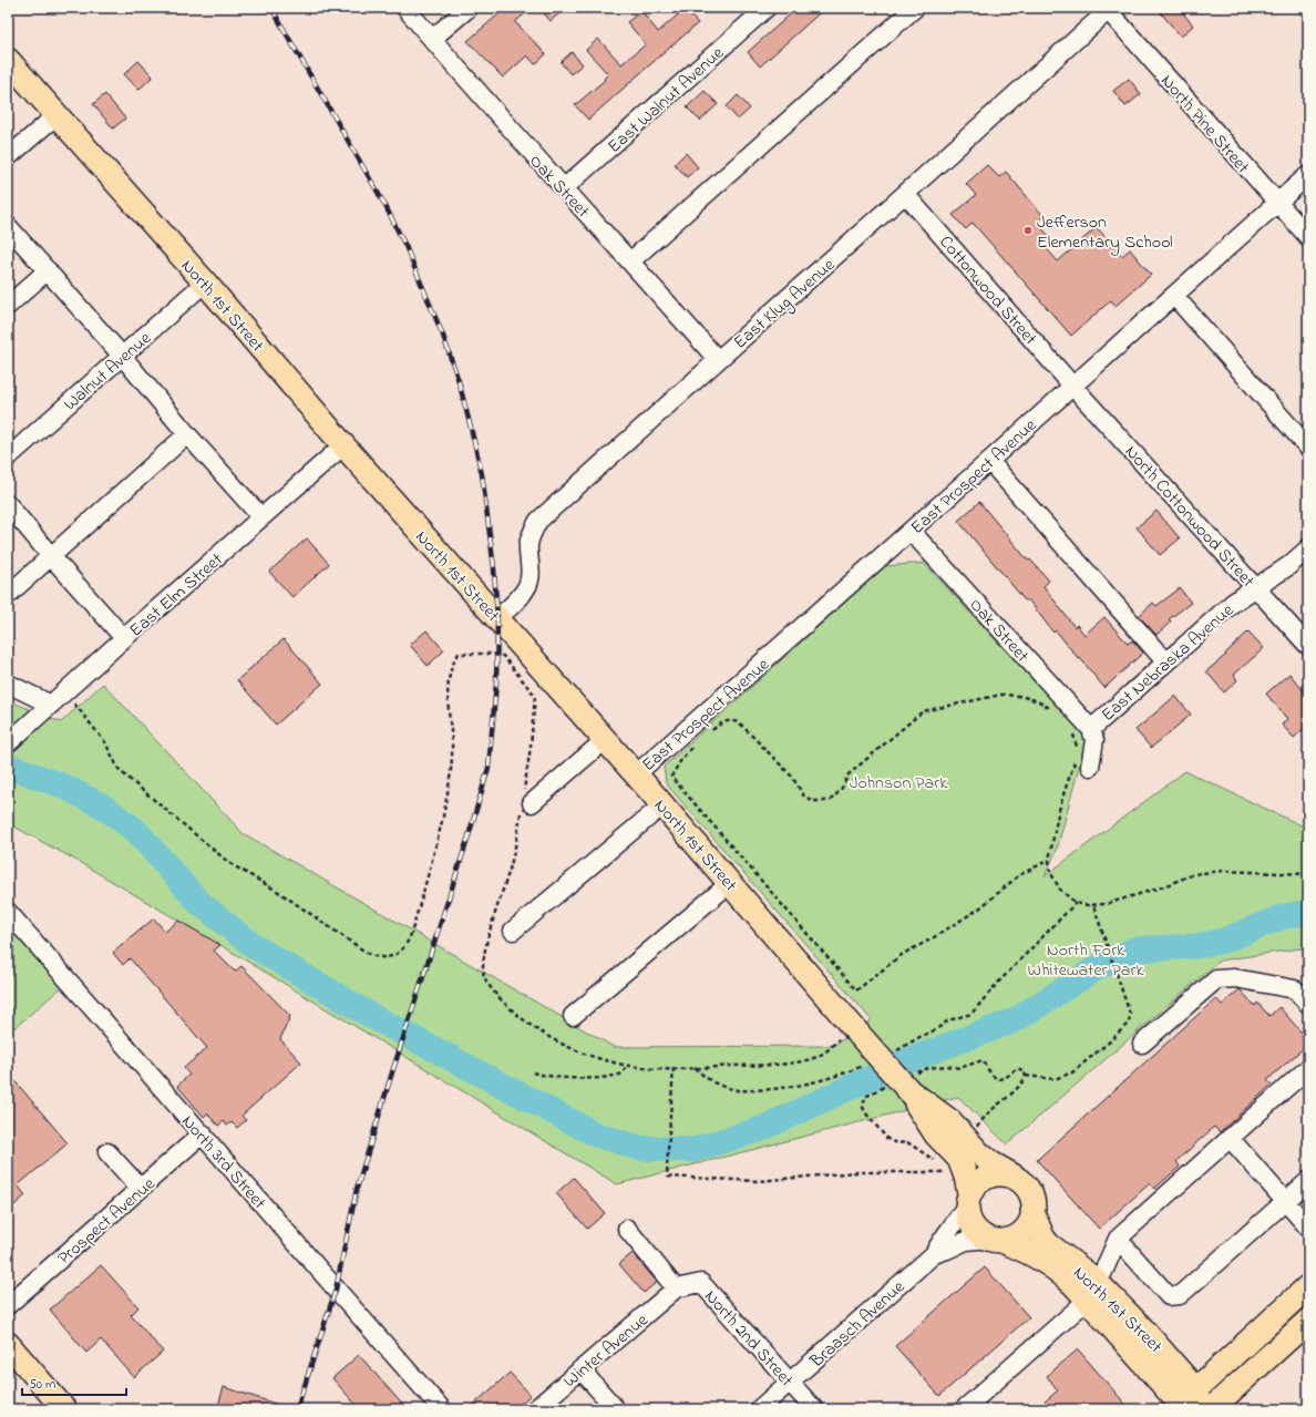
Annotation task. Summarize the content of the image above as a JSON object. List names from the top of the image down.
{
  "streets": {
    "main road": ["North 1st Street"],
    "street": [
      "East Walnut Avenue",
      "North Pine Street",
      "Oak Street",
      "Cottonwood Street",
      "East Klug Avenue",
      "Walnut Avenue",
      "East Prospect Avenue",
      "North Cottonwood Street",
      "East Elm Street",
      "East Nebraska Avenue",
      "North 3rd Street",
      "Prospect Avenue",
      "Braasch Avenue",
      "North 2nd Street",
      "Winter Avenue"
    ]
  },
  "crossings": [
    ["East Walnut Avenue", "Oak Street"],
    ["North Pine Street", "East Klug Avenue"],
    ["North Pine Street", "East Prospect Avenue"],
    ["Oak Street", "East Klug Avenue"],
    ["Oak Street", "East Prospect Avenue"],
    ["Oak Street", "East Nebraska Avenue"],
    ["Cottonwood Street", "East Klug Avenue"],
    ["Cottonwood Street", "East Prospect Avenue"],
    ["Cottonwood Street", "North Cottonwood Street"],
    ["East Klug Avenue", "North 1st Street"],
    ["North 1st Street", "Walnut Avenue"],
    ["North 1st Street", "East Prospect Avenue"],
    ["North 1st Street", "East Elm Street"],
    ["North 1st Street", "Braasch Avenue"],
    ["East Prospect Avenue", "North Cottonwood Street"],
    ["North Cottonwood Street", "East Nebraska Avenue"],
    ["North 3rd Street", "Prospect Avenue"],
    ["Braasch Avenue", "North 2nd Street"],
    ["North 2nd Street", "Winter Avenue"]
  ],
  "parks": ["Johnson Park", "North Fork Whitewater Park"],
  "places": ["Jefferson Elementary School"],
  "scale_bar": "50 m"
}
